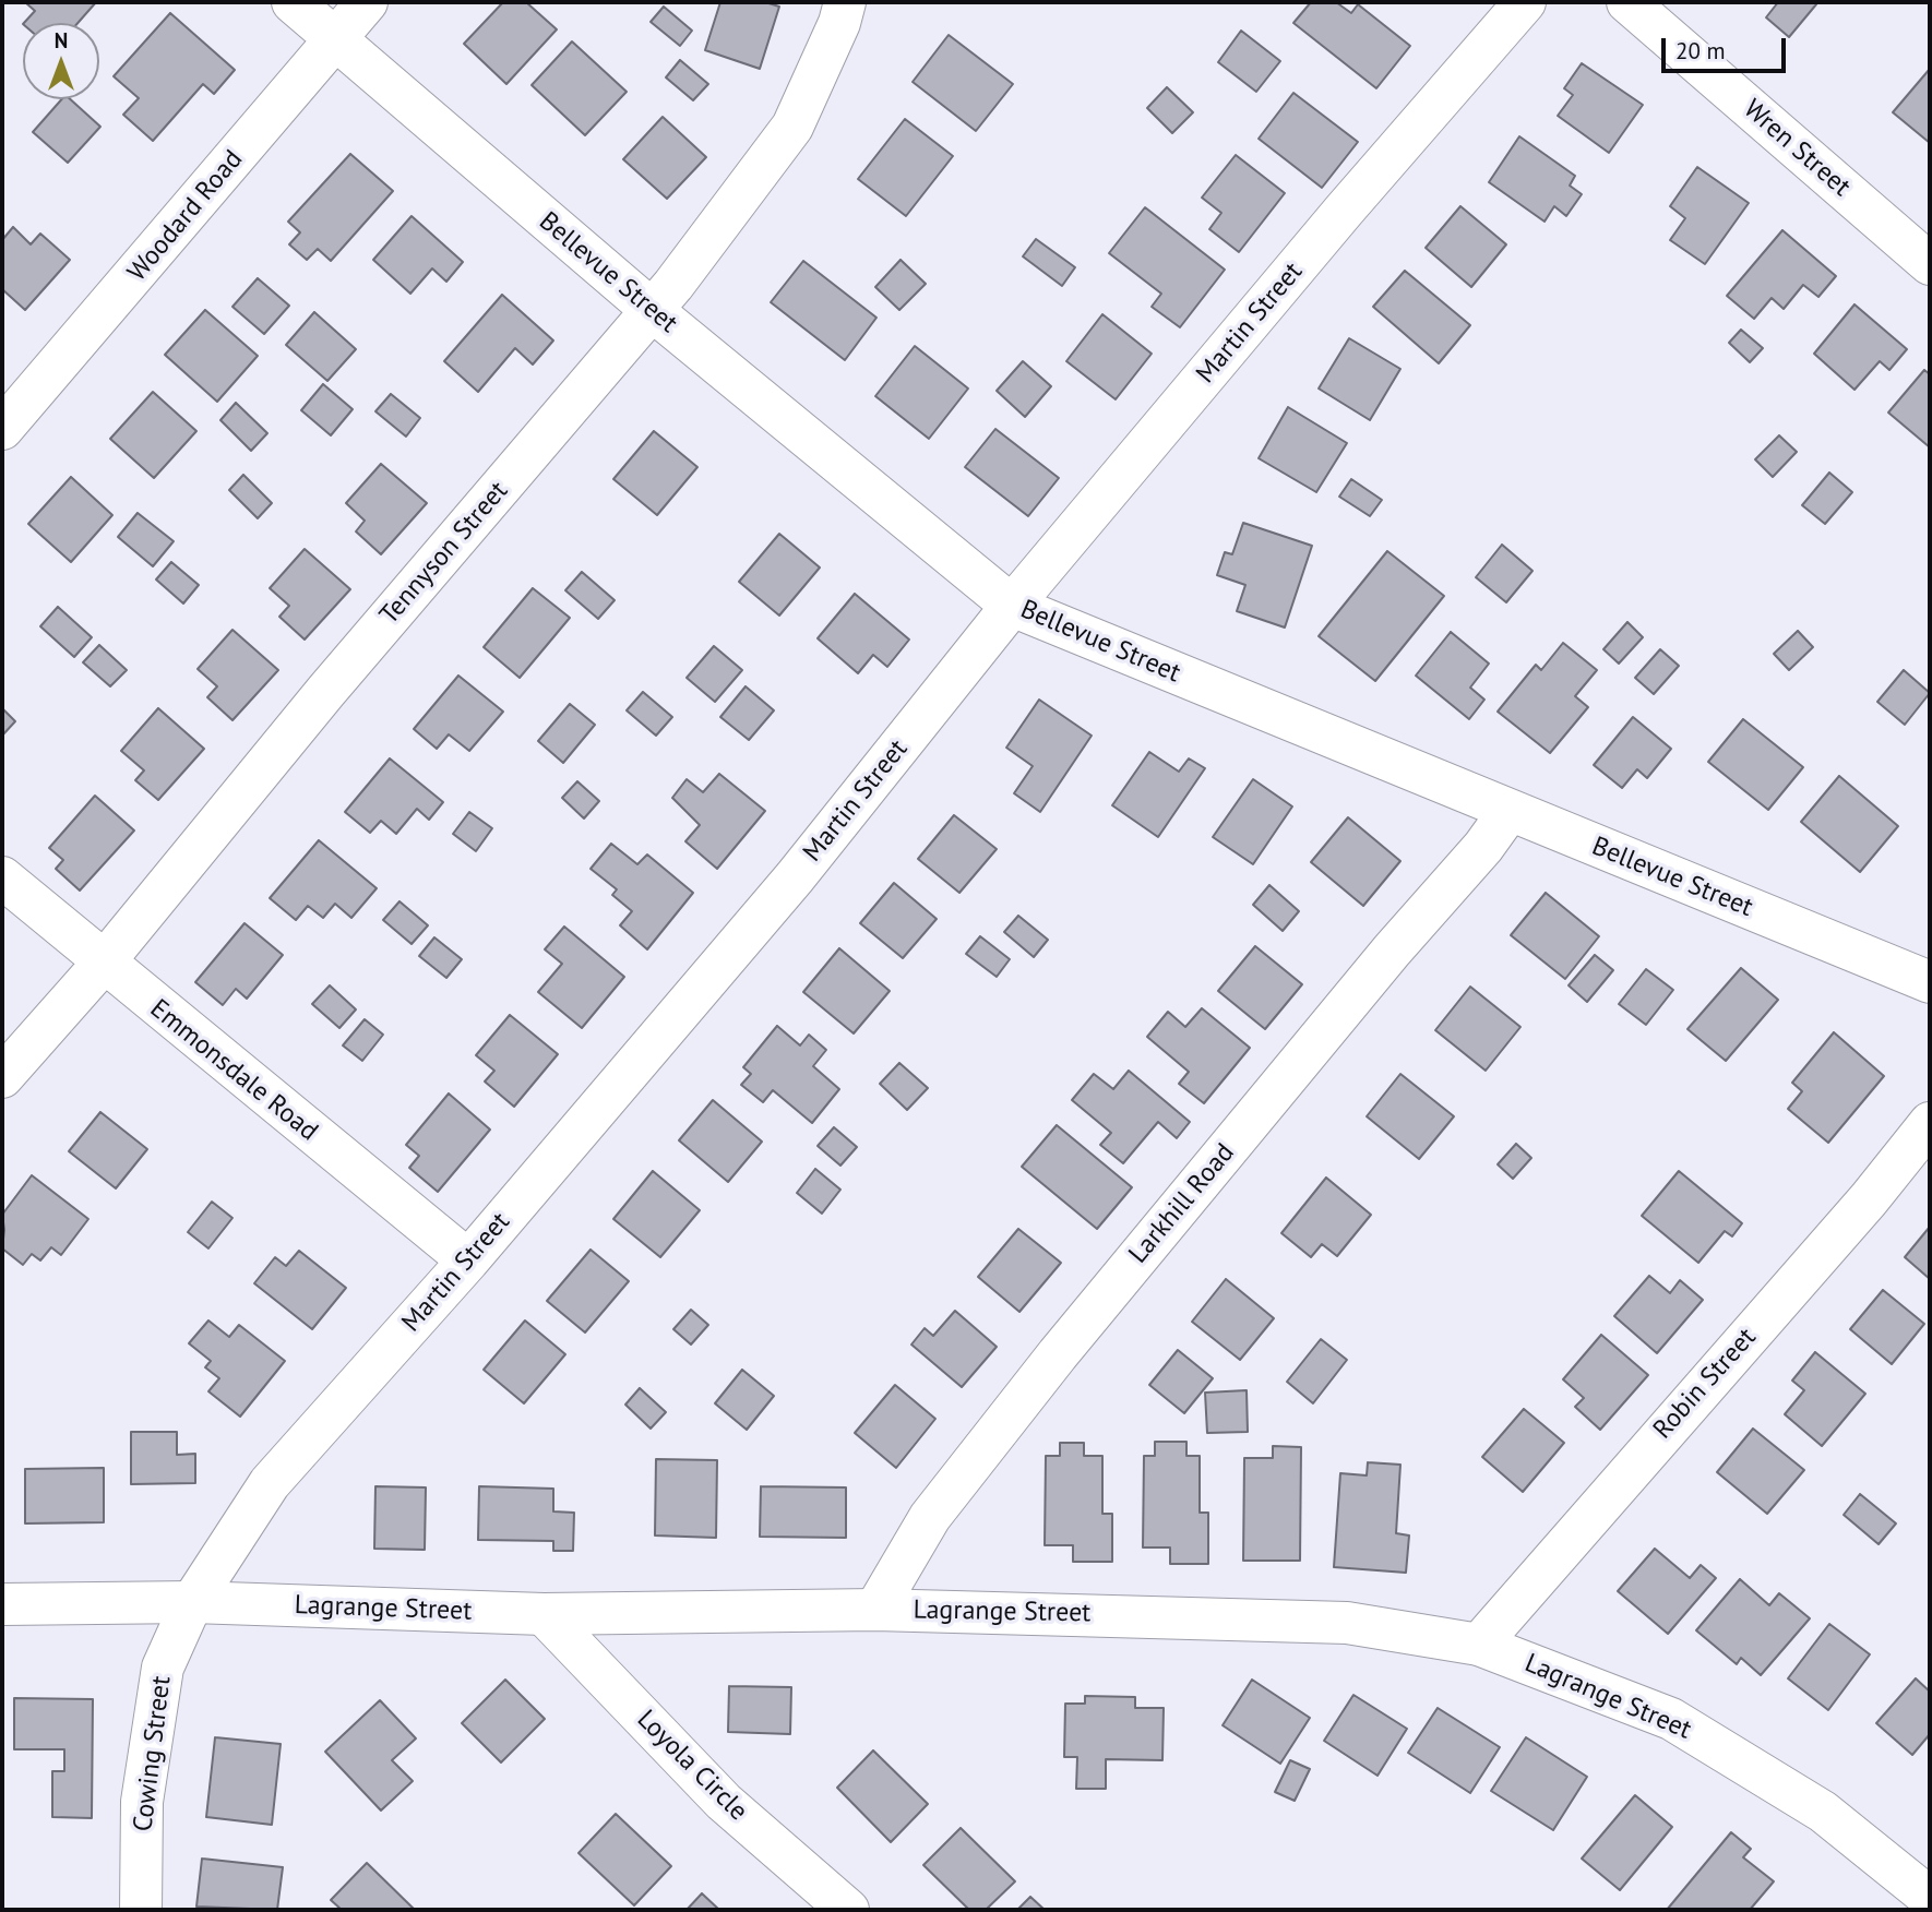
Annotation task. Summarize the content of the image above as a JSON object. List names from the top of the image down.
{
  "streets": {
    "street": [
      "Wren Street",
      "Woodard Road",
      "Bellevue Street",
      "Martin Street",
      "Tennyson Street",
      "Emmonsdale Road",
      "Larkhill Road",
      "Robin Street",
      "Lagrange Street",
      "Cowing Street",
      "Loyola Circle"
    ]
  },
  "crossings": [
    ["Woodard Road", "Bellevue Street"],
    ["Bellevue Street", "Martin Street"],
    ["Bellevue Street", "Tennyson Street"],
    ["Bellevue Street", "Larkhill Road"],
    ["Martin Street", "Emmonsdale Road"],
    ["Martin Street", "Lagrange Street"],
    ["Martin Street", "Cowing Street"],
    ["Tennyson Street", "Emmonsdale Road"],
    ["Larkhill Road", "Lagrange Street"],
    ["Robin Street", "Lagrange Street"],
    ["Lagrange Street", "Cowing Street"],
    ["Lagrange Street", "Loyola Circle"]
  ],
  "scale_bar": "20 m",
  "north": "top"
}
